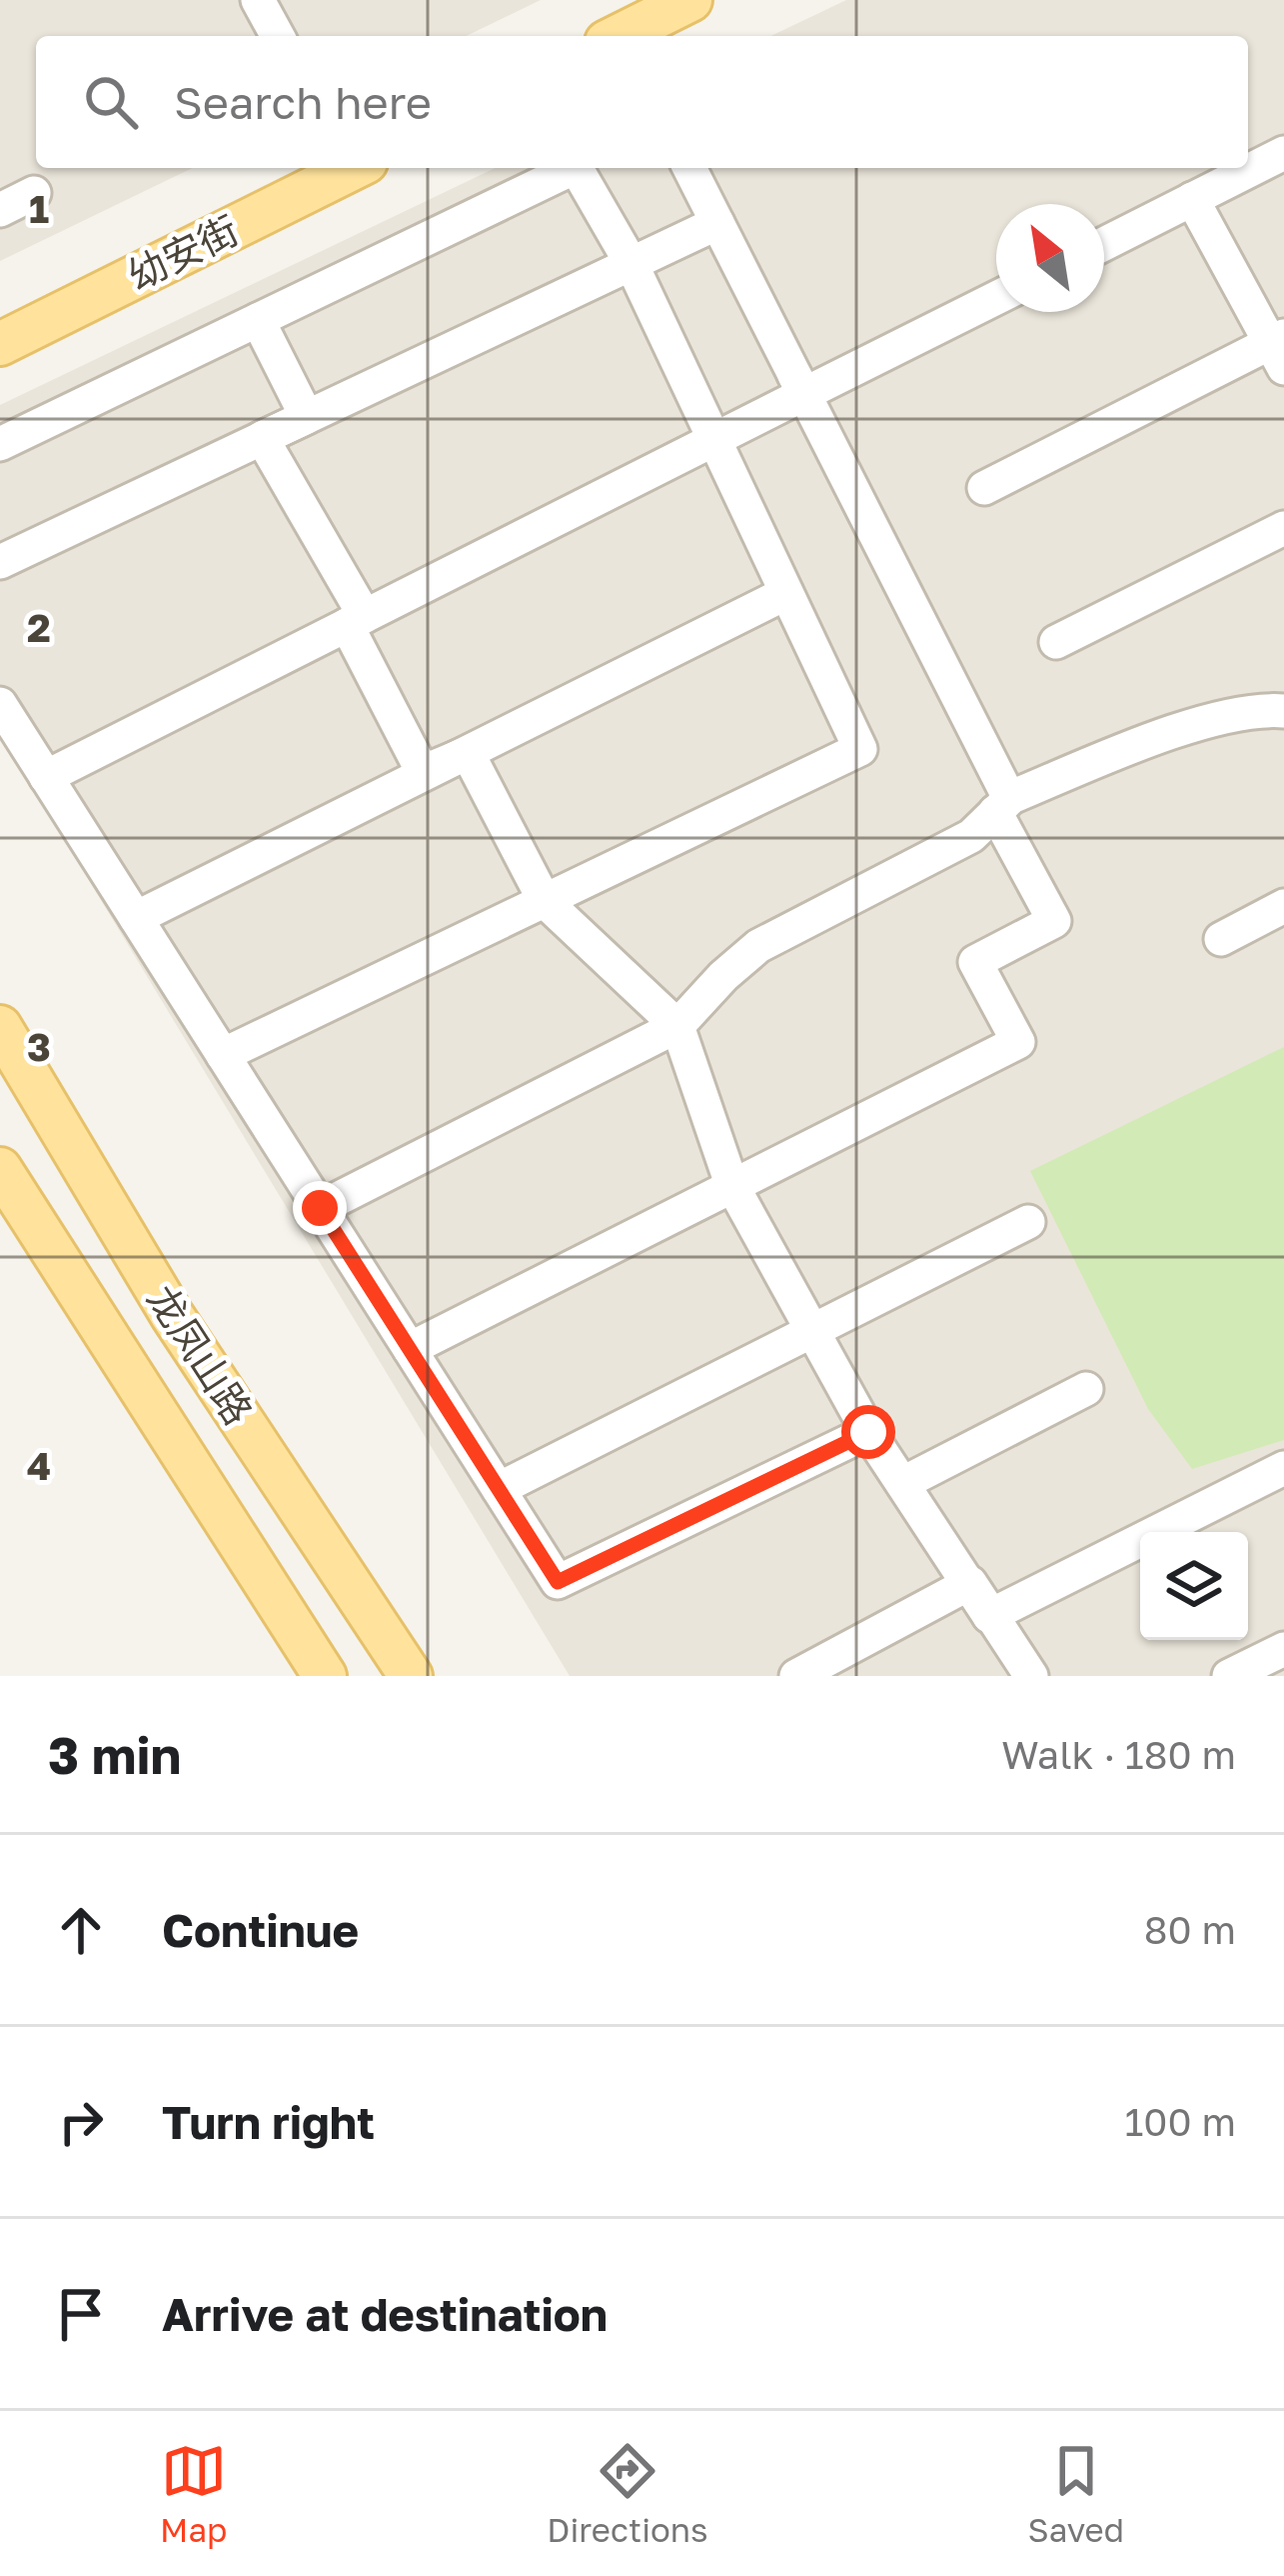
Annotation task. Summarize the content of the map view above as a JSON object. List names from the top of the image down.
{
  "streets": {
    "main road": ["幼安街", "龙凤山路"]
  },
  "north": "top left",
  "page": {
    "search": "Search here",
    "heading": ["3 min", "Walk · 180 m"],
    "list": [
      ["Continue", "80 m"],
      ["Turn right", "100 m"],
      "Arrive at destination"
    ],
    "nav": ["Map", "Directions", "Saved"]
  },
  "grid": {
    "rows": [
      "1",
      "2",
      "3",
      "4"
    ]
  }
}
